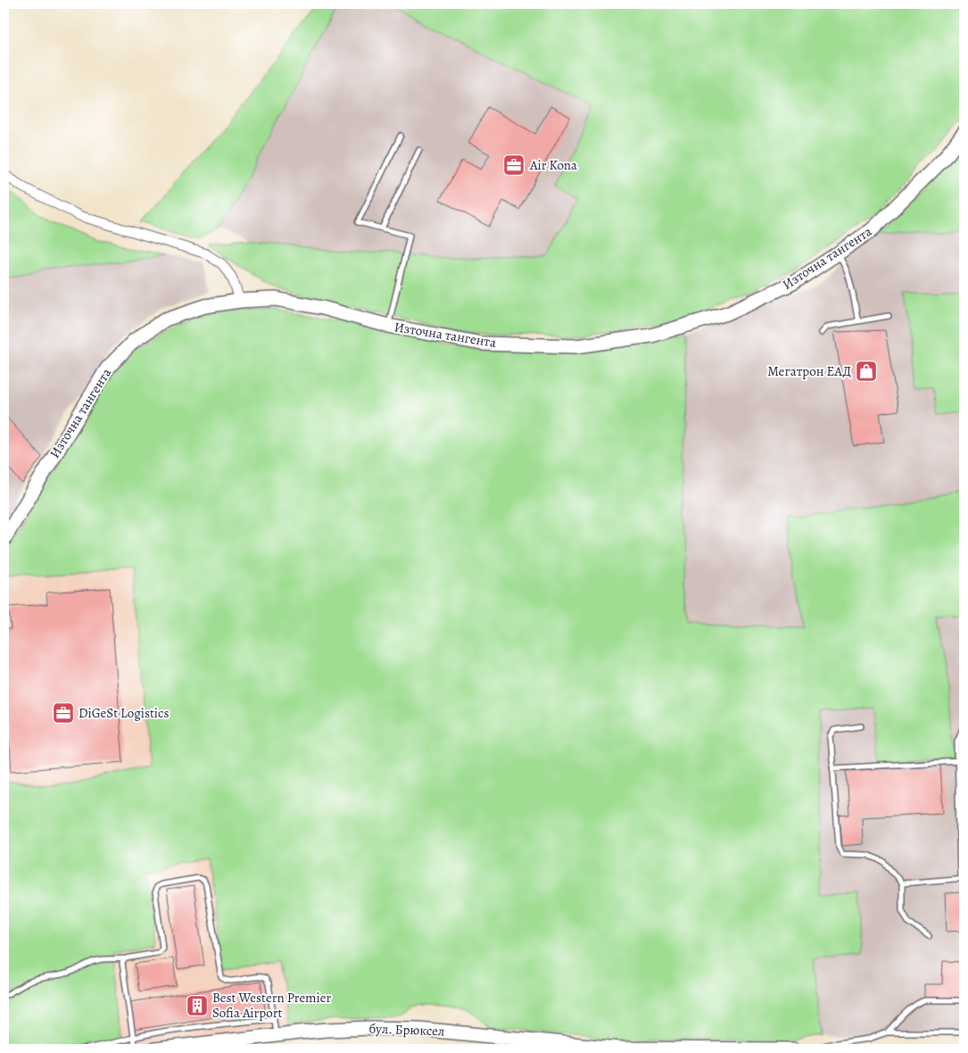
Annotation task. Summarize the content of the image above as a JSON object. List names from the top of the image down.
{
  "streets": {
    "street": ["Източна тангента", "бул. Брюксел"]
  },
  "places": {
    "office": ["Air Kona", "DiGeSt Logistics"],
    "shop": ["Мегатрон ЕАД"],
    "building": ["Best Western Premier Sofia Airport"]
  }
}
